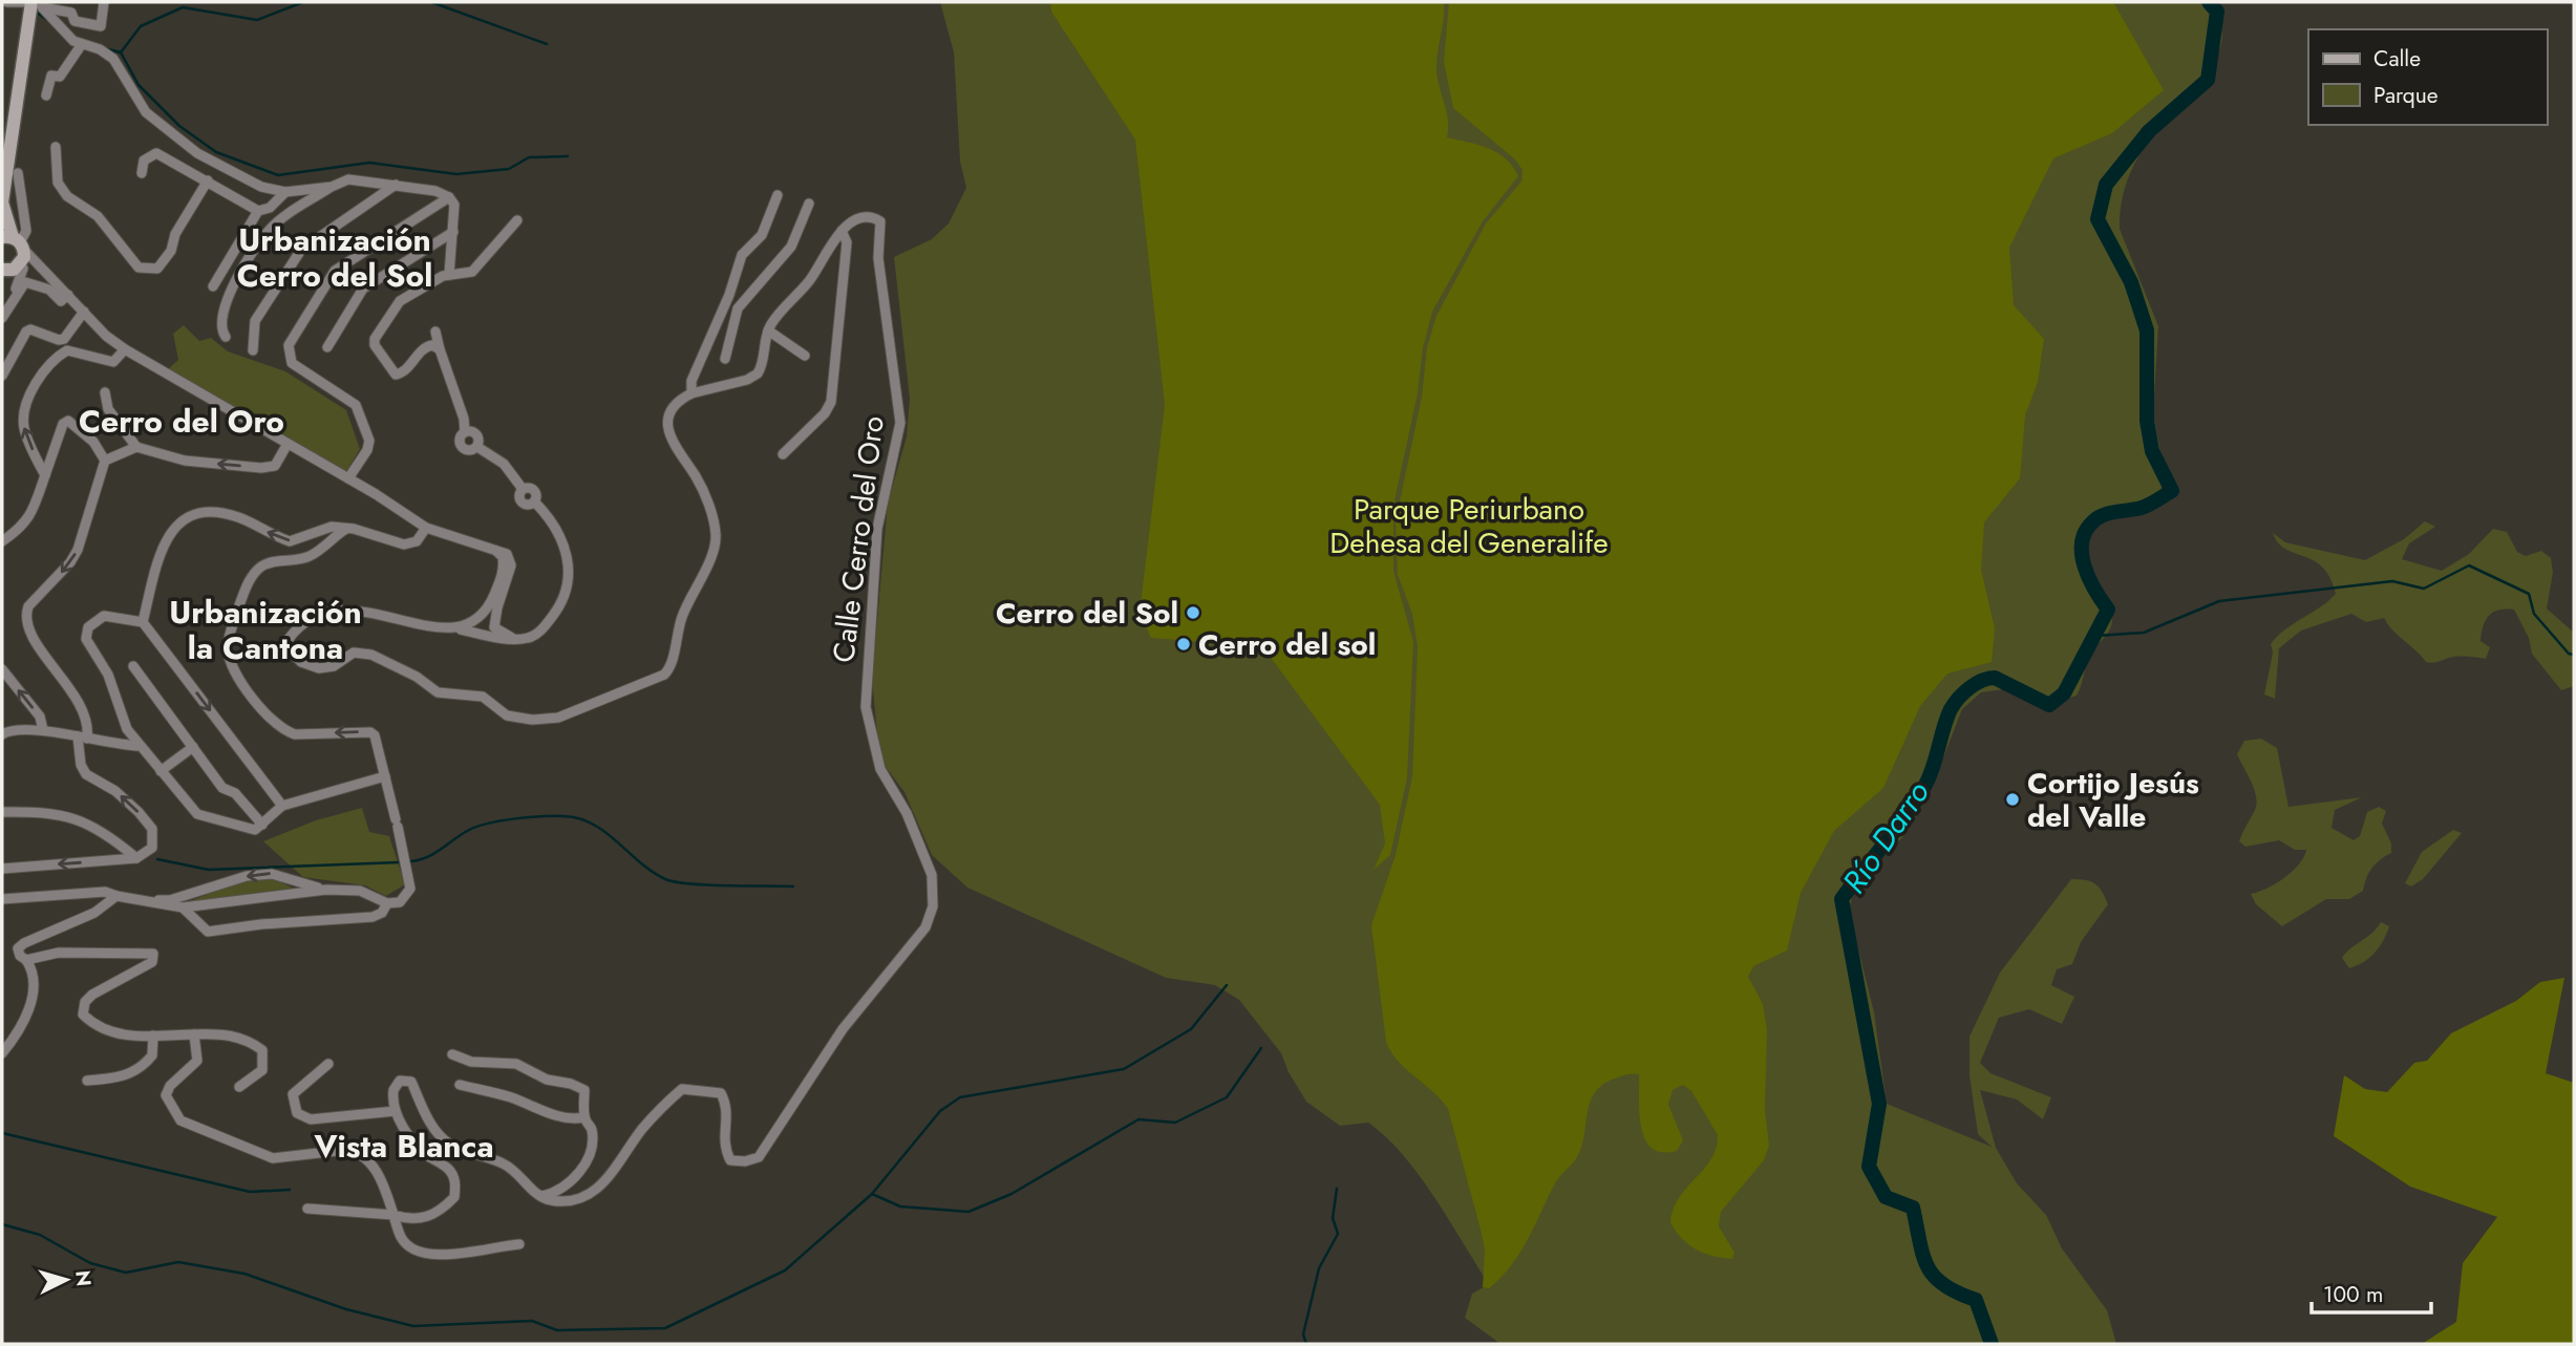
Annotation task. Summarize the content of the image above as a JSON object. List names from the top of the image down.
{
  "streets": {
    "street": ["Calle Cerro del Oro"]
  },
  "districts": [
    "Urbanización Cerro del Sol",
    "Cerro del Oro",
    "Urbanización la Cantona",
    "Vista Blanca"
  ],
  "water": ["Río Darro"],
  "parks": ["Parque Periurbano Dehesa del Generalife"],
  "places": ["Cerro del Sol", "Cerro del sol", "Cortijo Jesús del Valle"],
  "legend": ["Calle", "Parque"],
  "scale_bar": "100 m",
  "north": "right"
}
